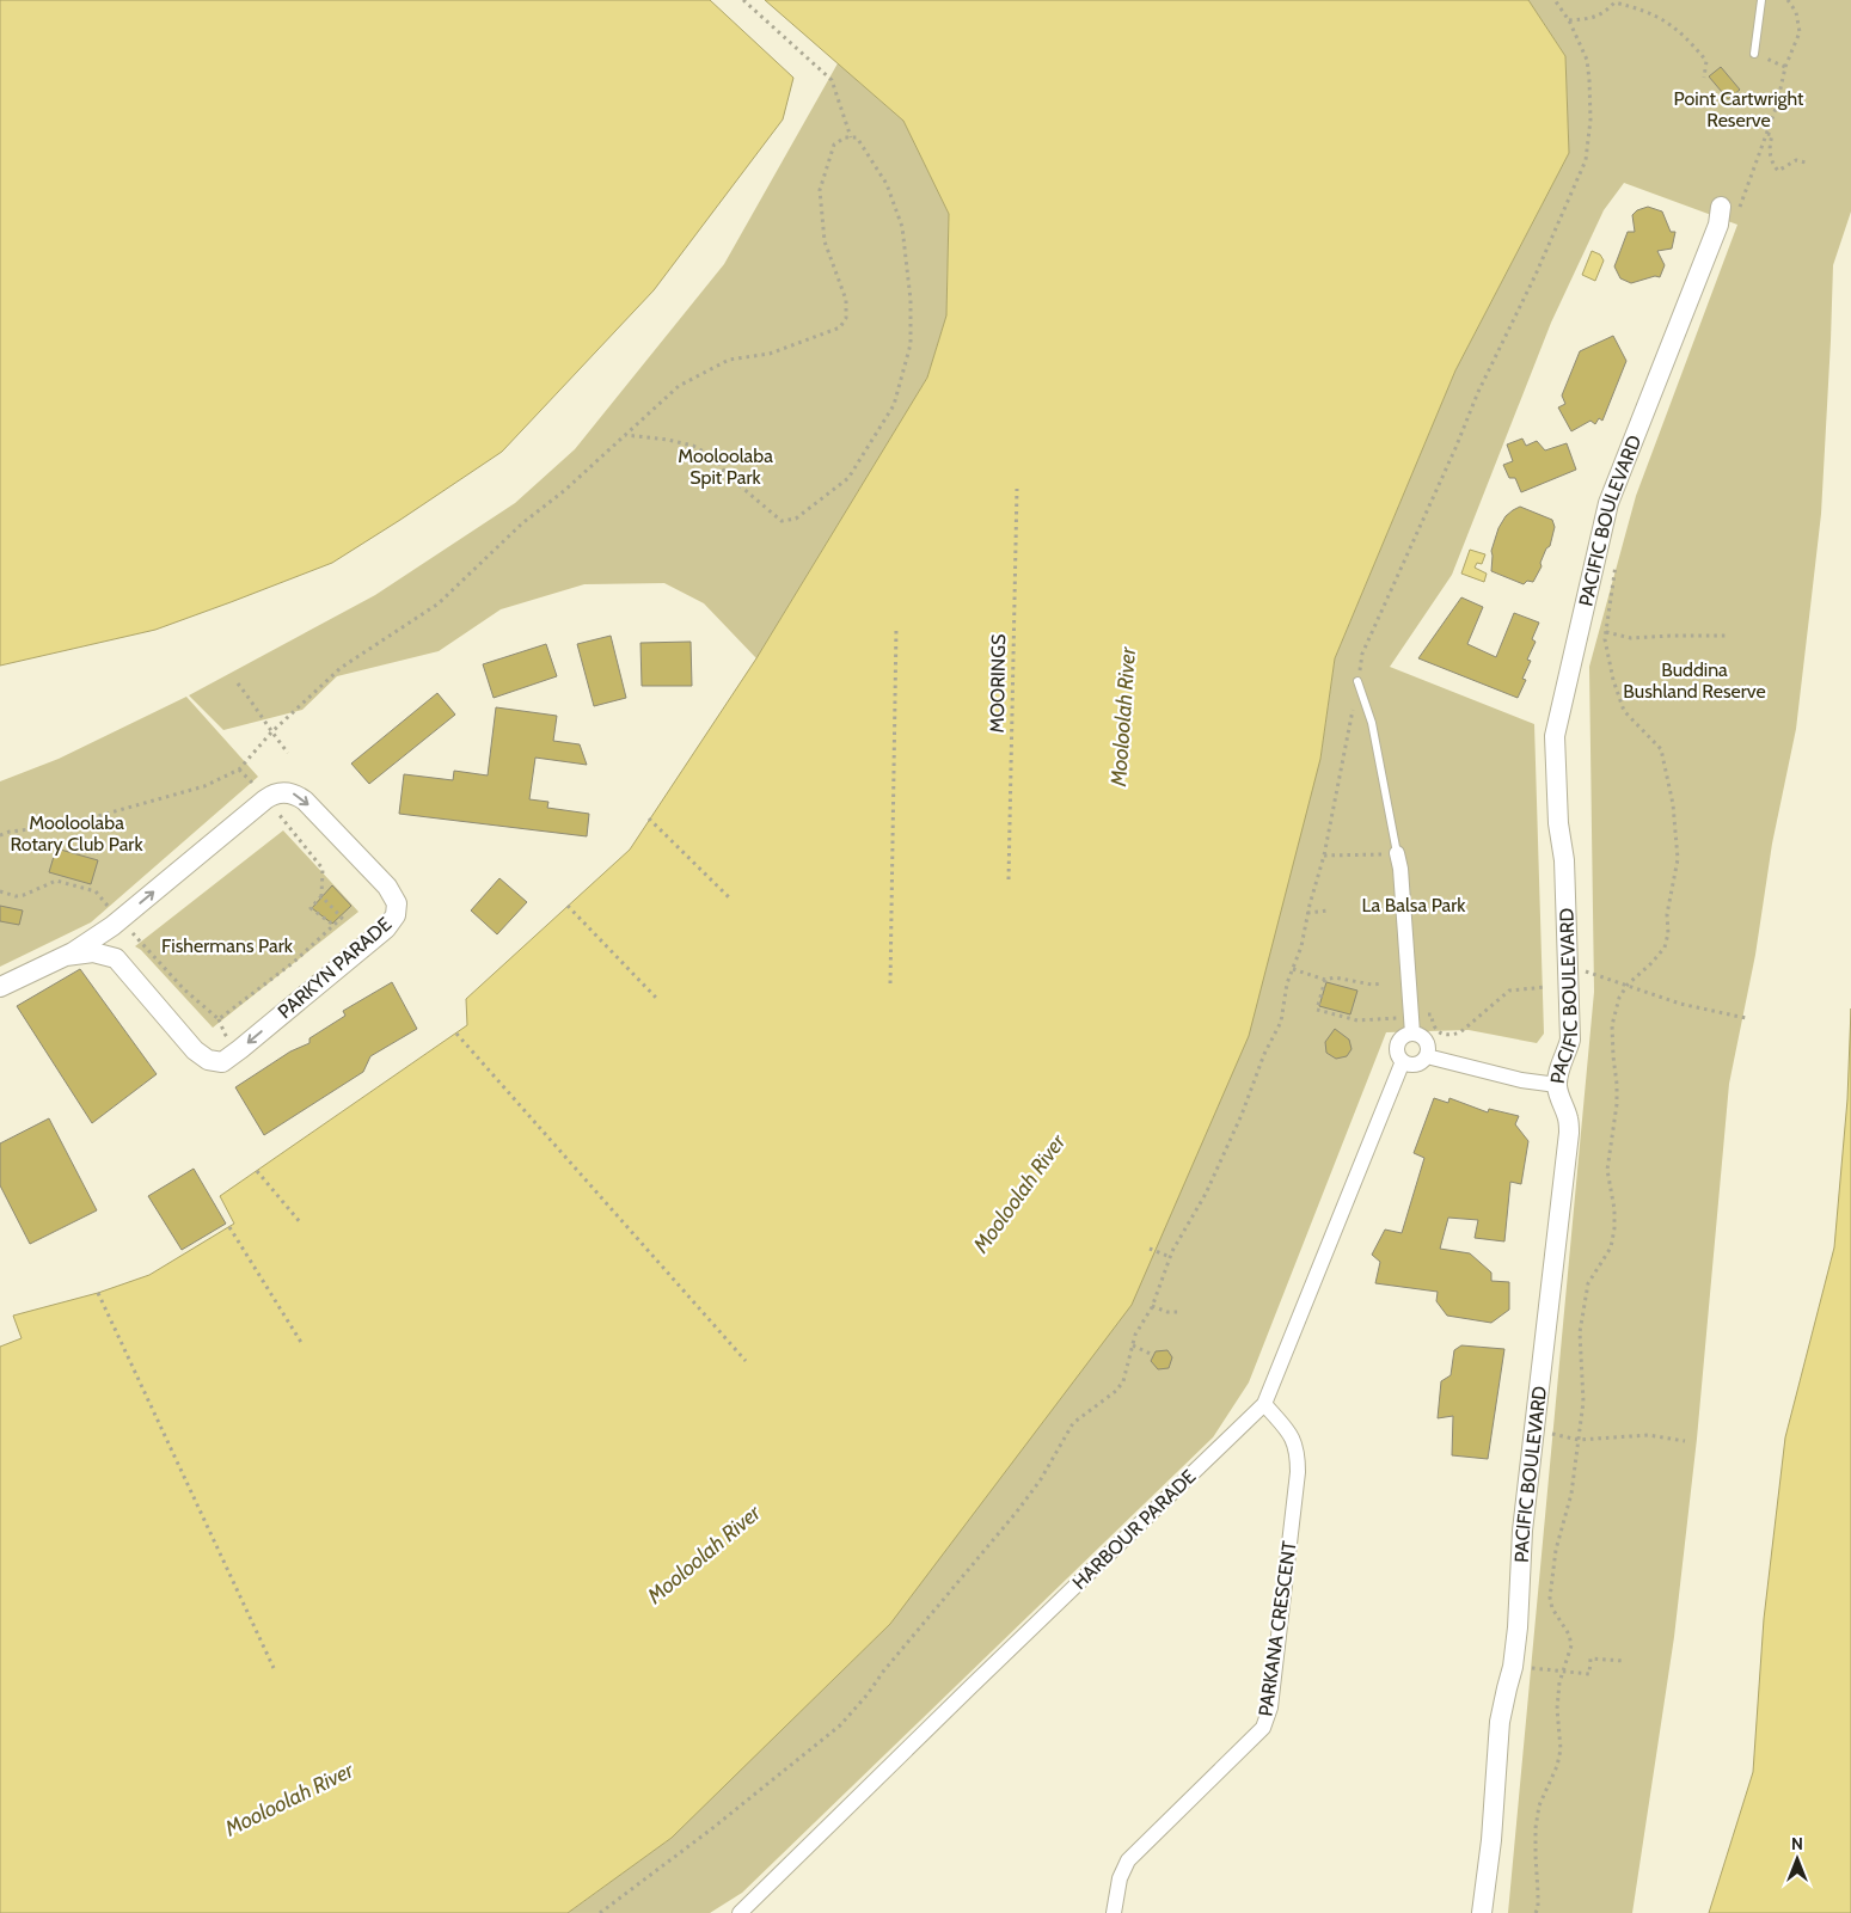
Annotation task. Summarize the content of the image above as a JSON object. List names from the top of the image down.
{
  "streets": {
    "street": [
      "PACIFIC BOULEVARD",
      "PARKYN PARADE",
      "HARBOUR PARADE",
      "PARKANA CRESCENT"
    ],
    "path": ["MOORINGS"]
  },
  "crossings": [
    ["HARBOUR PARADE", "PARKANA CRESCENT"]
  ],
  "water": ["Mooloolah River"],
  "parks": [
    "Point Cartwright Reserve",
    "Mooloolaba Spit Park",
    "Buddina Bushland Reserve",
    "Mooloolaba Rotary Club Park",
    "La Balsa Park",
    "Fishermans Park"
  ],
  "north": "top"
}
